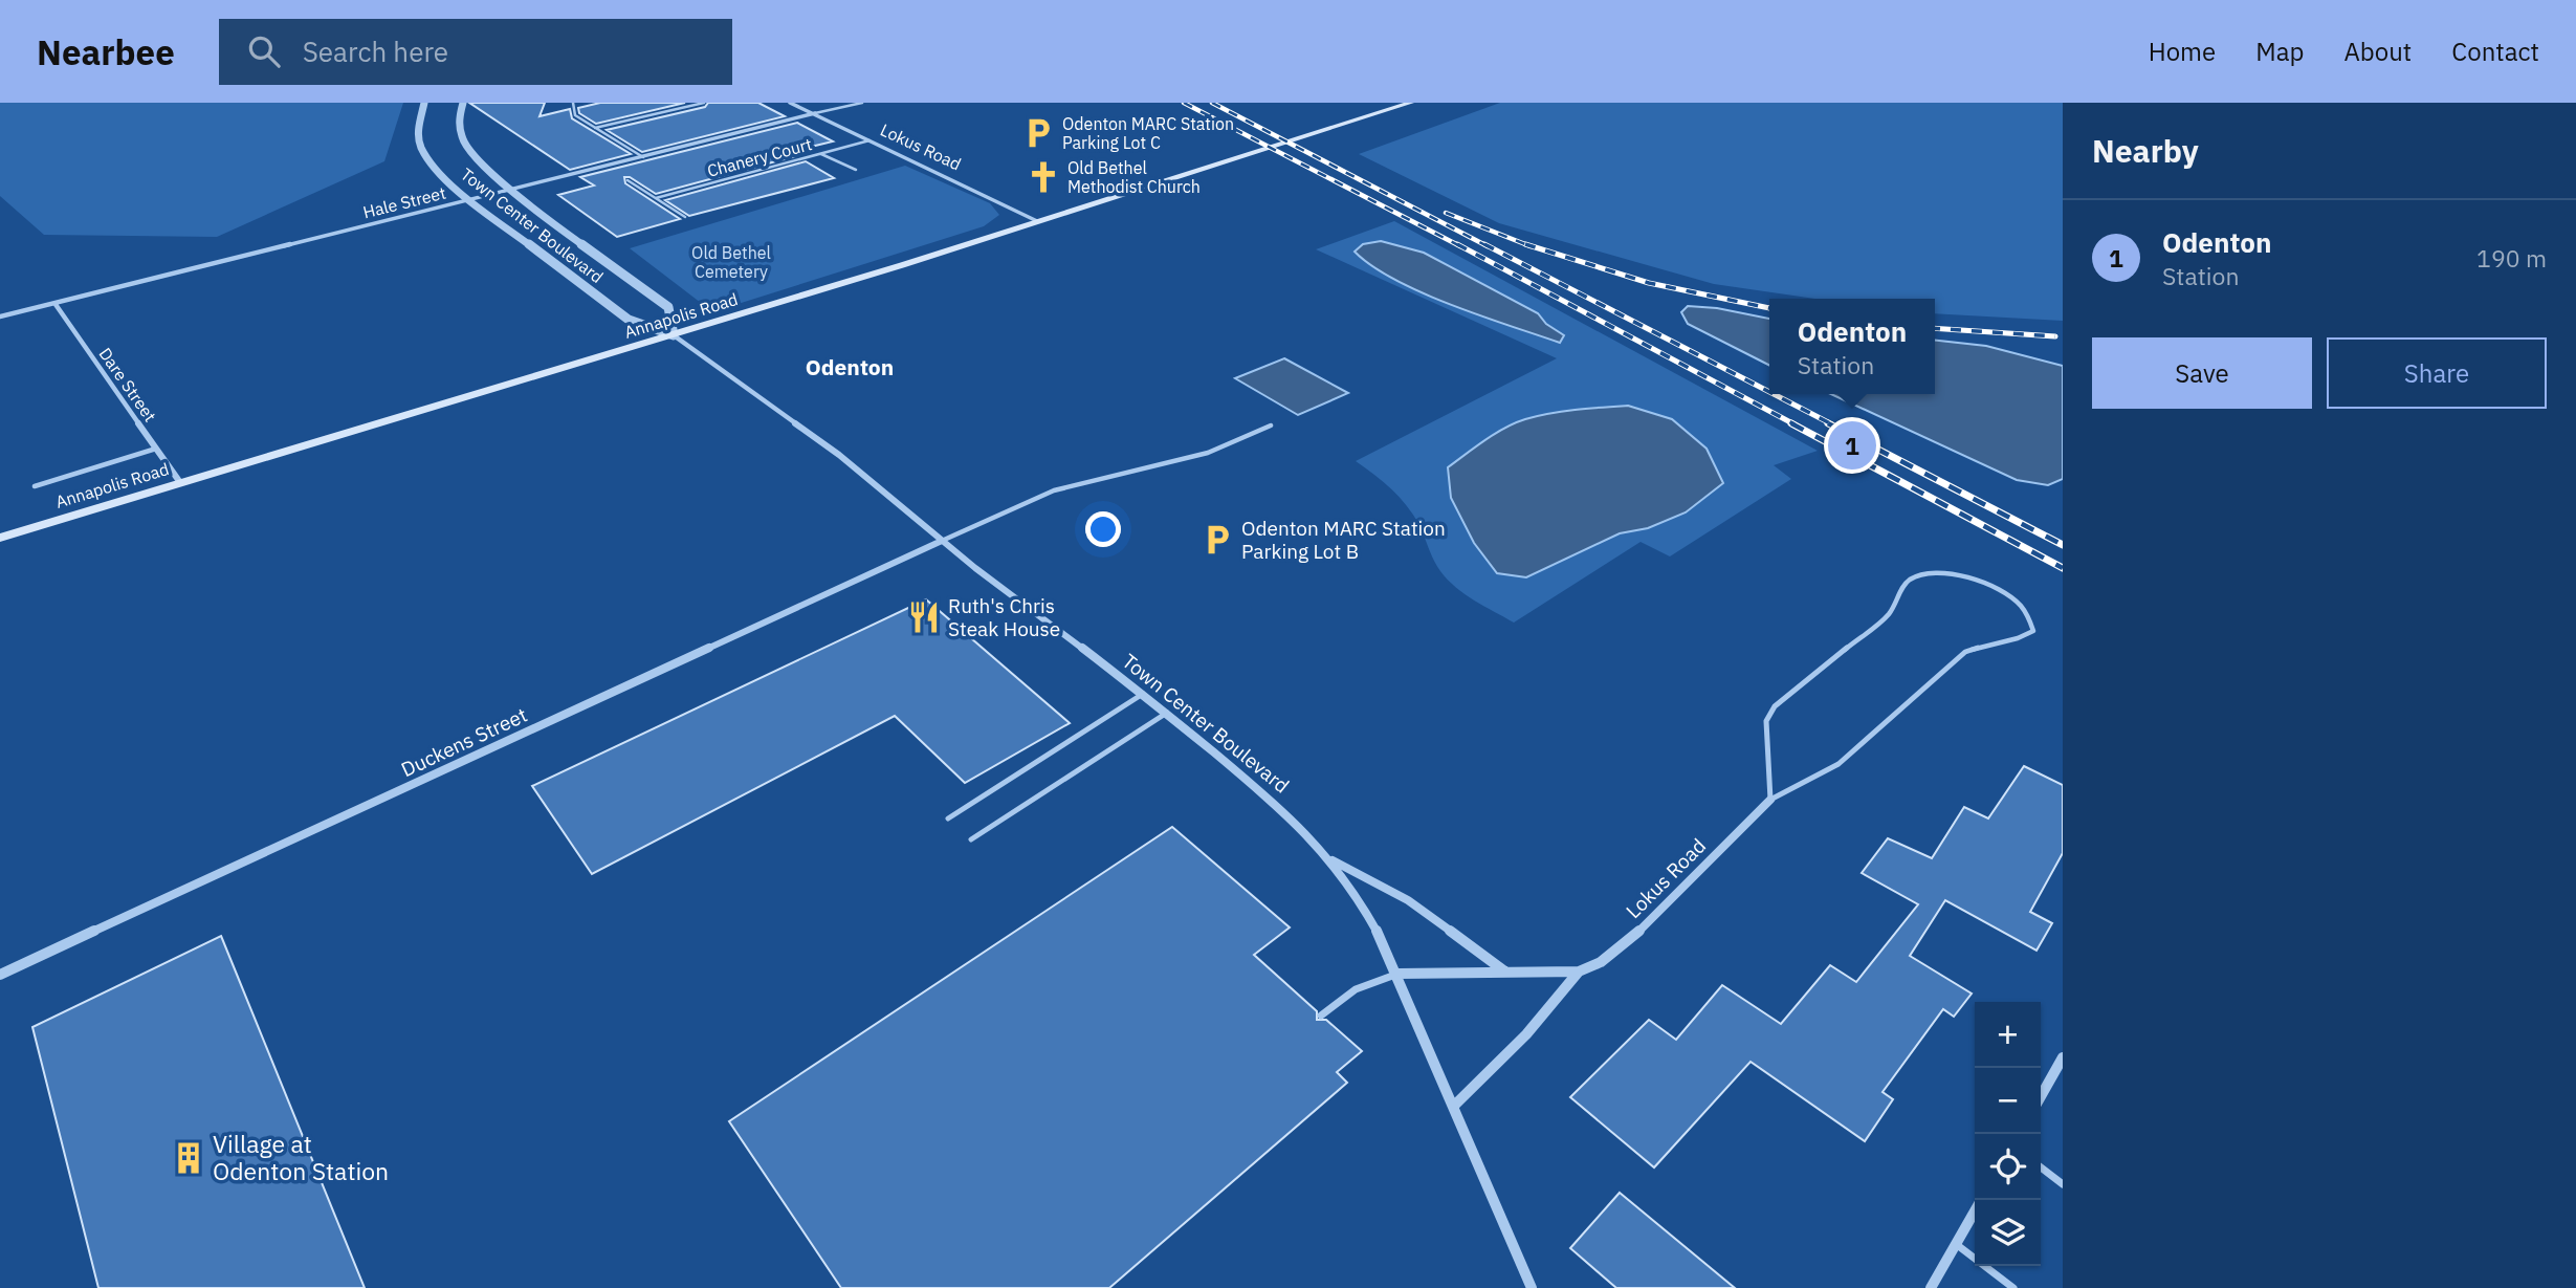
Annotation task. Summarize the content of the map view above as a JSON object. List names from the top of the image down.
{
  "streets": {
    "main road": ["Annapolis Road"],
    "street": [
      "Lokus Road",
      "Hale Street",
      "Town Center Boulevard",
      "Dare Street",
      "Duckens Street"
    ],
    "lane": ["Chanery Court"]
  },
  "crossings": [
    ["Lokus Road", "Chanery Court"],
    ["Lokus Road", "Hale Street"],
    ["Lokus Road", "Town Center Boulevard"],
    ["Lokus Road", "Annapolis Road"],
    ["Hale Street", "Town Center Boulevard"],
    ["Hale Street", "Dare Street"],
    ["Town Center Boulevard", "Annapolis Road"],
    ["Town Center Boulevard", "Duckens Street"],
    ["Annapolis Road", "Dare Street"]
  ],
  "districts": ["Odenton"],
  "parks": ["Old Bethel Cemetery"],
  "places": {
    "parking": ["Odenton MARC Station Parking Lot C", "Odenton MARC Station Parking Lot B"],
    "church": ["Old Bethel Methodist Church"],
    "restaurant": ["Ruth's Chris Steak House"],
    "building": ["Village at Odenton Station"]
  },
  "page": {
    "header": "Nearbee",
    "search": "Search here",
    "nav": [
      "Home",
      "Map",
      "About",
      "Contact"
    ],
    "heading": "Nearby",
    "list": [
      {
        "mark": "1",
        "name": "Odenton",
        "note": "Station",
        "value": "190 m"
      }
    ],
    "popup": ["Odenton", "Station"],
    "buttons": ["Save", "Share"],
    "pins": "1",
    "map_buttons": ["+", "−"]
  }
}
